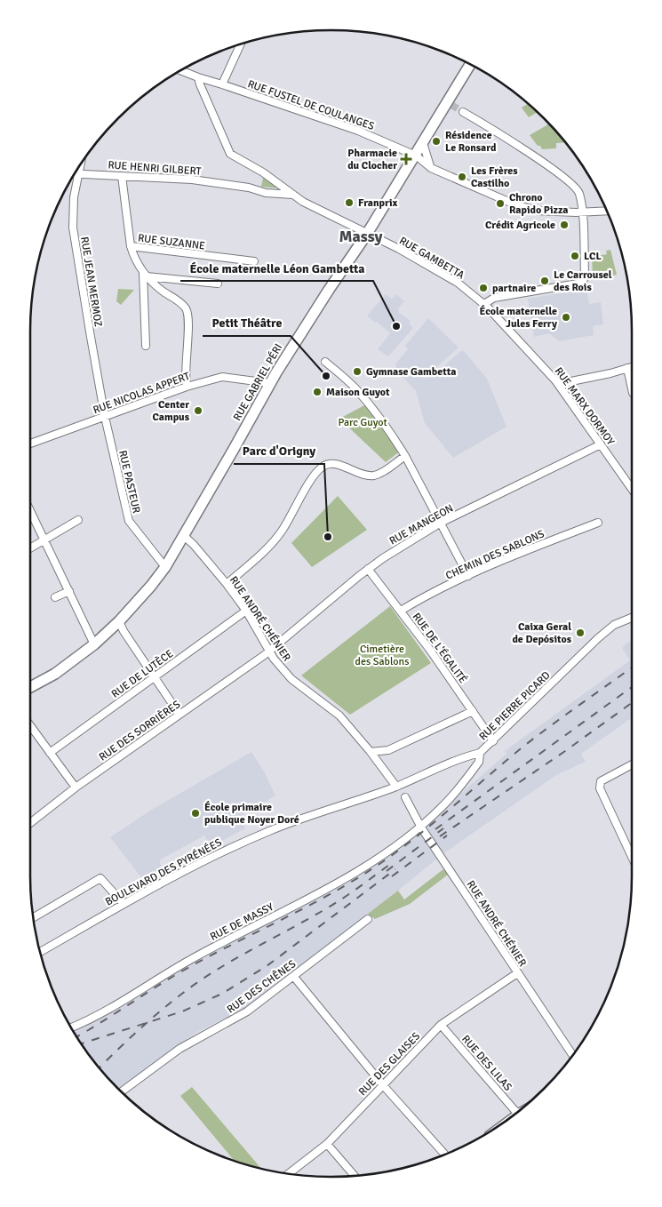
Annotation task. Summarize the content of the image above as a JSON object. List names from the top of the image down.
{
  "streets": {
    "street": [
      "RUE FUSTEL DE COULANGES",
      "RUE HENRI GILBERT",
      "RUE SUZANNE",
      "RUE GAMBETTA",
      "RUE JEAN MERMOZ",
      "RUE GABRIEL PÉRI",
      "RUE NICOLAS APPERT",
      "RUE MARX DORMOY",
      "RUE PASTEUR",
      "RUE MANGEON",
      "CHEMIN DES SABLONS",
      "RUE ANDRÉ CHÉNIER",
      "RUE DE L'ÉGALITÉ",
      "RUE DE LUTÈCE",
      "RUE PIERRE PICARD",
      "RUE DES SORRIÈRES",
      "BOULEVARD DES PYRÉNÉES",
      "RUE DE MASSY",
      "RUE DES CHÊNES",
      "RUE DES LILAS",
      "RUE DES GLAISES"
    ]
  },
  "crossings": [
    ["RUE FUSTEL DE COULANGES", "RUE GAMBETTA"],
    ["RUE FUSTEL DE COULANGES", "RUE GABRIEL PÉRI"],
    ["RUE HENRI GILBERT", "RUE SUZANNE"],
    ["RUE HENRI GILBERT", "RUE GAMBETTA"],
    ["RUE HENRI GILBERT", "RUE JEAN MERMOZ"],
    ["RUE GAMBETTA", "RUE GABRIEL PÉRI"],
    ["RUE GAMBETTA", "RUE MARX DORMOY"],
    ["RUE JEAN MERMOZ", "RUE NICOLAS APPERT"],
    ["RUE JEAN MERMOZ", "RUE PASTEUR"],
    ["RUE GABRIEL PÉRI", "RUE NICOLAS APPERT"],
    ["RUE GABRIEL PÉRI", "RUE PASTEUR"],
    ["RUE GABRIEL PÉRI", "RUE ANDRÉ CHÉNIER"],
    ["RUE NICOLAS APPERT", "RUE PASTEUR"],
    ["RUE MARX DORMOY", "RUE MANGEON"],
    ["RUE MANGEON", "RUE ANDRÉ CHÉNIER"],
    ["RUE MANGEON", "RUE DE L'ÉGALITÉ"],
    ["RUE MANGEON", "RUE DES SORRIÈRES"],
    ["CHEMIN DES SABLONS", "RUE DE L'ÉGALITÉ"],
    ["RUE ANDRÉ CHÉNIER", "RUE DE LUTÈCE"],
    ["RUE ANDRÉ CHÉNIER", "RUE PIERRE PICARD"],
    ["RUE ANDRÉ CHÉNIER", "RUE DES SORRIÈRES"],
    ["RUE ANDRÉ CHÉNIER", "BOULEVARD DES PYRÉNÉES"],
    ["RUE ANDRÉ CHÉNIER", "RUE DE MASSY"],
    ["RUE ANDRÉ CHÉNIER", "RUE DES GLAISES"],
    ["RUE DE L'ÉGALITÉ", "RUE PIERRE PICARD"],
    ["RUE PIERRE PICARD", "BOULEVARD DES PYRÉNÉES"],
    ["RUE PIERRE PICARD", "RUE DE MASSY"],
    ["RUE DES LILAS", "RUE DES GLAISES"]
  ],
  "districts": ["Massy"],
  "parks": ["Parc Guyot", "Cimetière des Sablons"],
  "places": {
    "other": [
      "Résidence Le Ronsard",
      "Les Frères Castilho",
      "Franprix",
      "Chrono Rapido Pizza",
      "Crédit Agricole",
      "LCL",
      "Le Carrousel des Rois",
      "partnaire",
      "École maternelle Jules Ferry",
      "École maternelle Léon Gambetta",
      "Gymnase Gambetta",
      "Petit Théâtre",
      "Maison Guyot",
      "Center Campus",
      "Parc d'Origny",
      "Caixa Geral de Depósitos",
      "École primaire publique Noyer Doré"
    ],
    "health": ["Pharmacie du Clocher"]
  }
}
